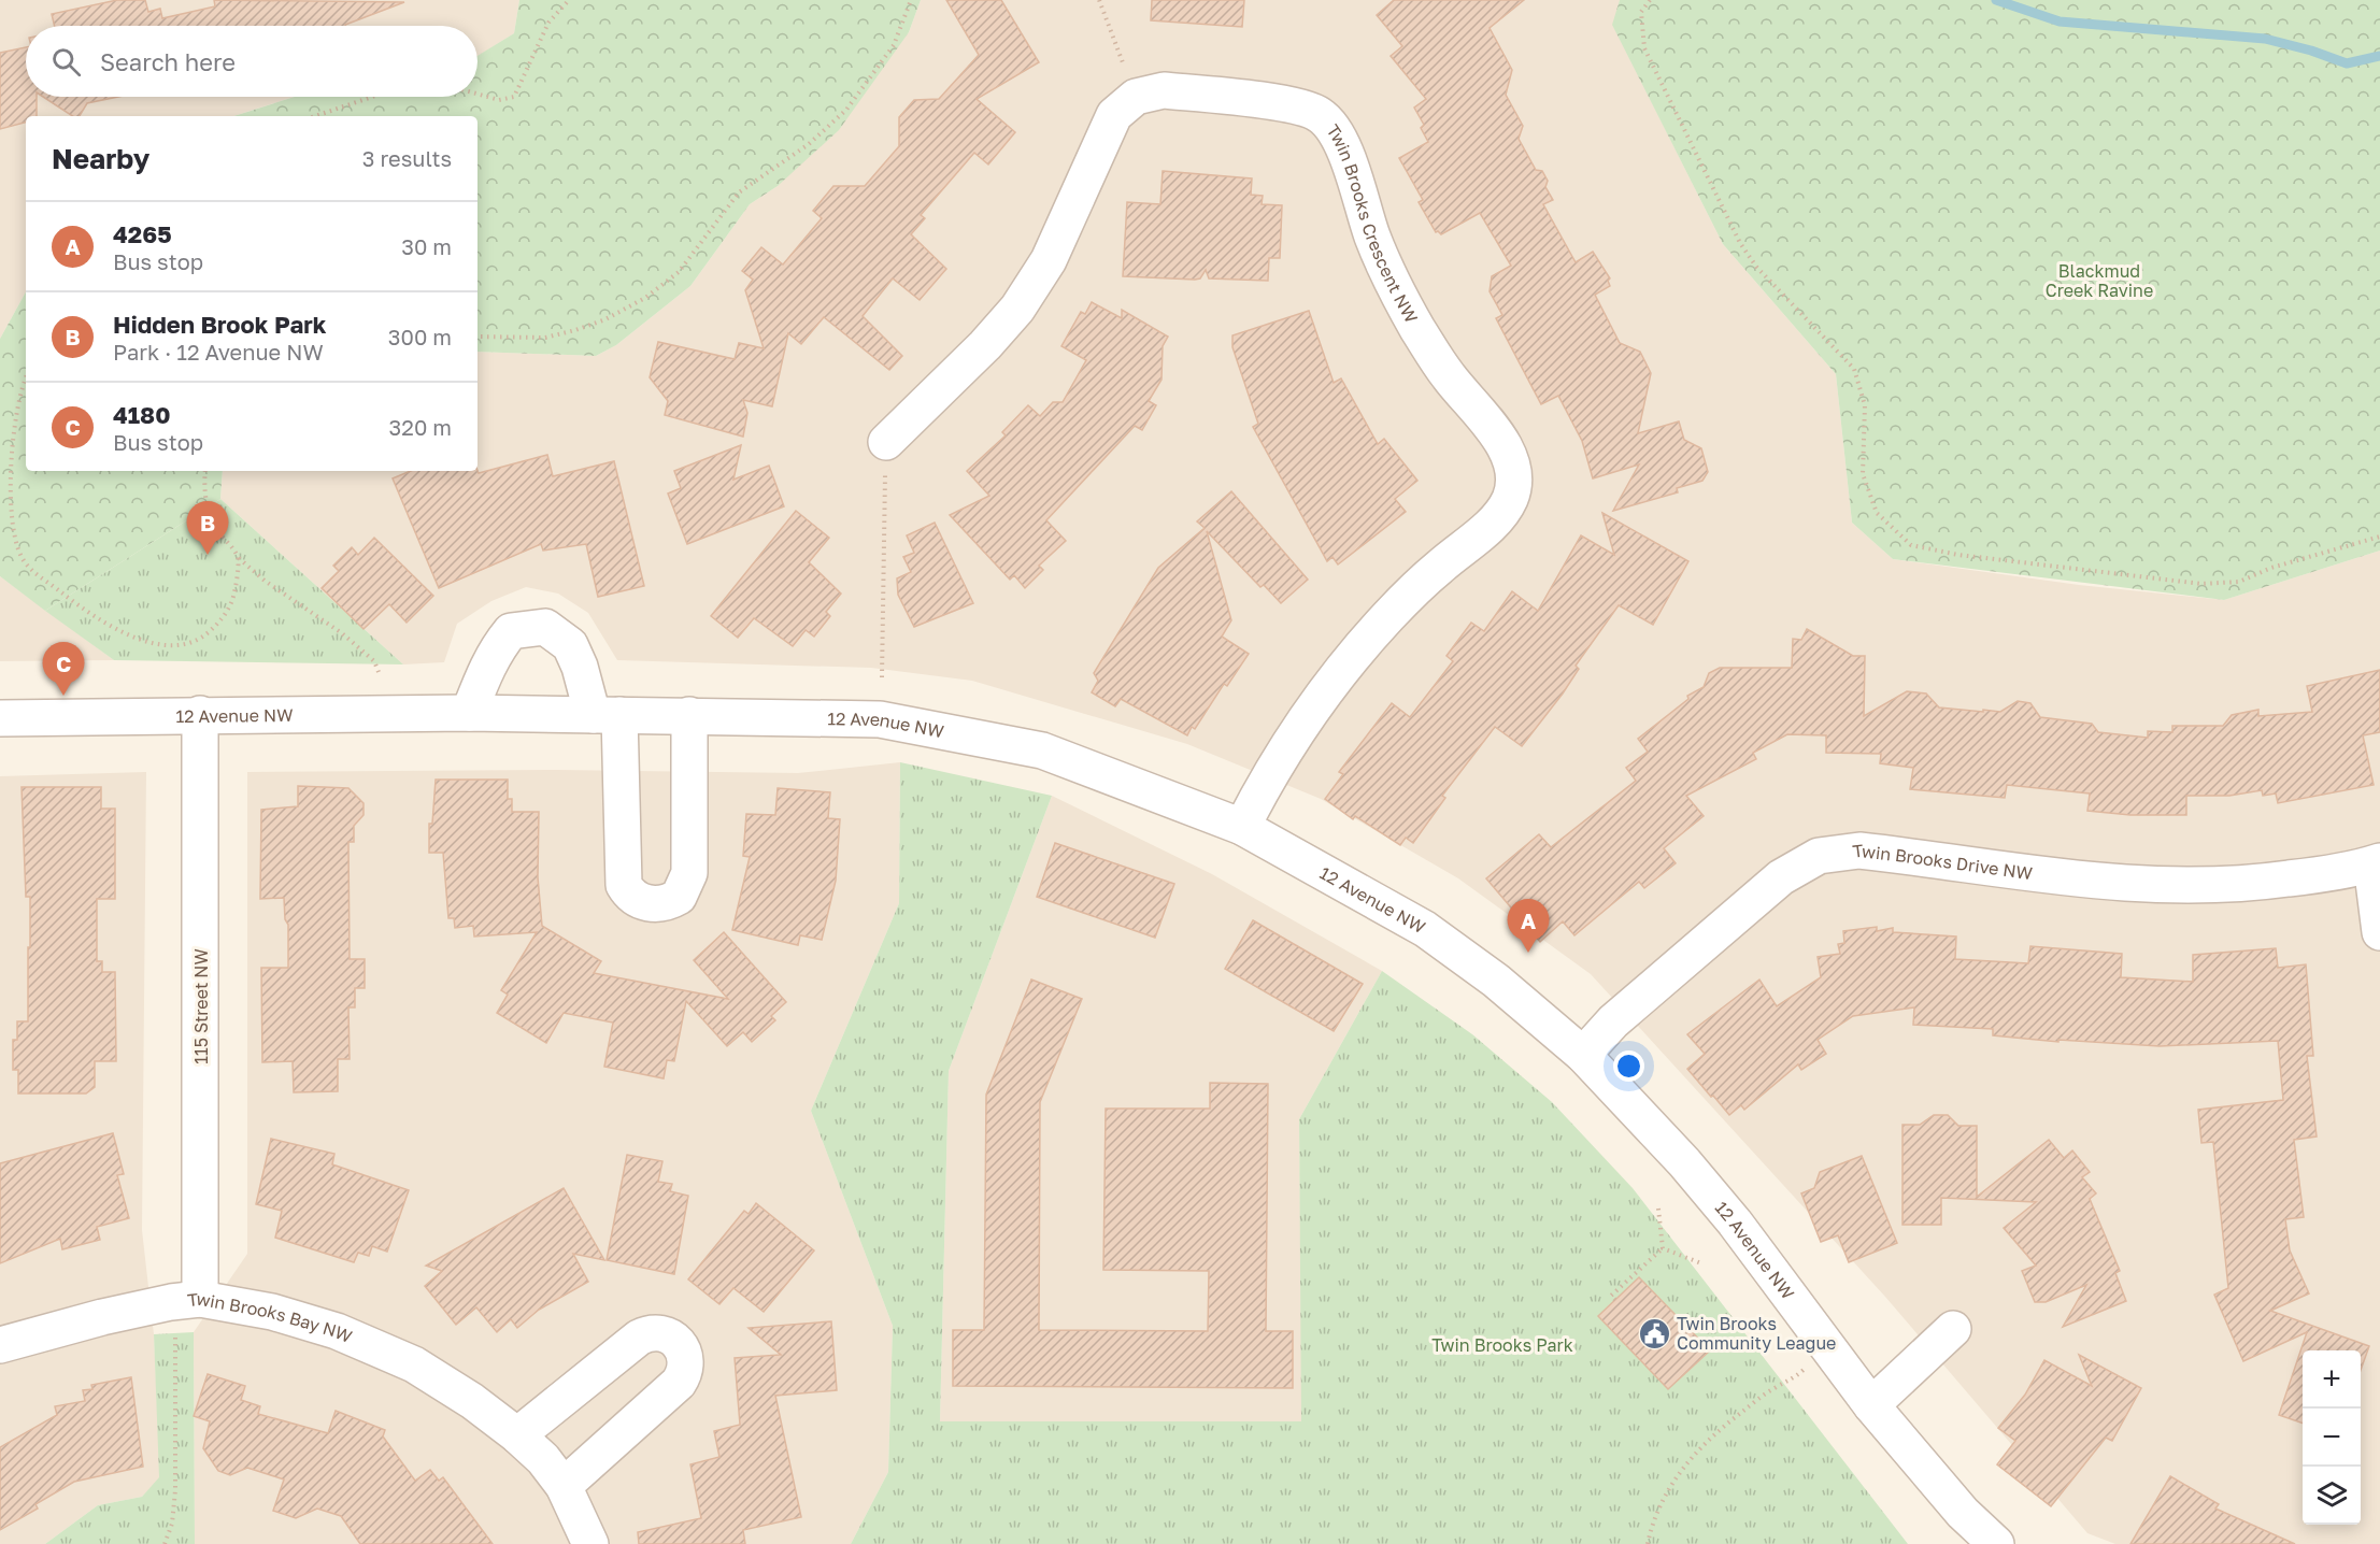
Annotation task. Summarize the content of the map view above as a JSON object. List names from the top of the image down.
{
  "streets": {
    "street": [
      "Twin Brooks Crescent NW",
      "12 Avenue NW",
      "Twin Brooks Drive NW",
      "115 Street NW",
      "Twin Brooks Bay NW"
    ]
  },
  "crossings": [
    ["Twin Brooks Crescent NW", "12 Avenue NW"],
    ["12 Avenue NW", "Twin Brooks Drive NW"],
    ["12 Avenue NW", "115 Street NW"],
    ["115 Street NW", "Twin Brooks Bay NW"]
  ],
  "parks": ["Blackmud Creek Ravine", "Twin Brooks Park"],
  "places": {
    "public building": ["Twin Brooks Community League"]
  },
  "page": {
    "search": "Search here",
    "heading": ["Nearby", "3 results"],
    "list": [
      {
        "mark": "A",
        "name": "4265",
        "note": "Bus stop",
        "value": "30 m"
      },
      {
        "mark": "B",
        "name": "Hidden Brook Park",
        "note": "Park · 12 Avenue NW",
        "value": "300 m"
      },
      {
        "mark": "C",
        "name": "4180",
        "note": "Bus stop",
        "value": "320 m"
      }
    ],
    "pins": ["B", "C", "A"],
    "map_buttons": ["+", "−"]
  }
}
